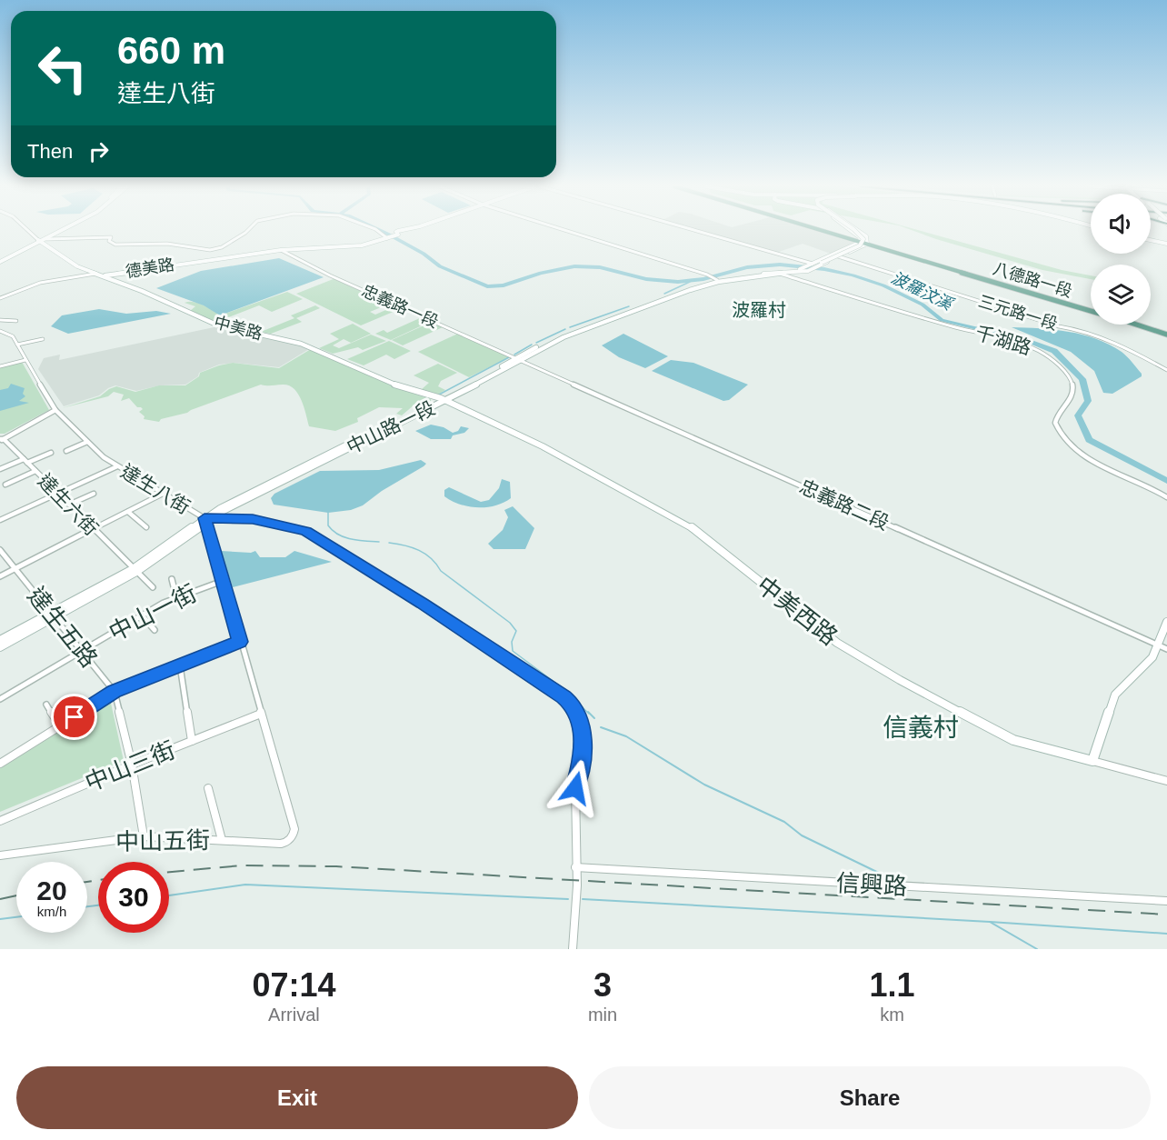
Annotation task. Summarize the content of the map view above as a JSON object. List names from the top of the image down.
{
  "streets": {
    "main road": ["八德路一段"],
    "street": [
      "德美路",
      "忠義路一段",
      "三元路一段",
      "中美路",
      "千湖路",
      "中山路一段",
      "達生八街",
      "達生六街",
      "忠義路二段",
      "中美西路",
      "中山一街",
      "達生五路",
      "中山三街",
      "中山五街",
      "信興路"
    ]
  },
  "crossings": [
    ["德美路", "忠義路一段"],
    ["德美路", "中美路"],
    ["忠義路一段", "中山路一段"],
    ["忠義路一段", "忠義路二段"],
    ["中美路", "中山路一段"],
    ["中美路", "中美西路"],
    ["千湖路", "中山路一段"],
    ["中山路一段", "達生八街"],
    ["中山路一段", "達生六街"],
    ["中山路一段", "忠義路二段"],
    ["中山路一段", "中美西路"],
    ["中山路一段", "達生五路"],
    ["達生八街", "中山一街"],
    ["達生八街", "中山三街"],
    ["達生八街", "中山五街"],
    ["中山一街", "達生五路"],
    ["達生五路", "中山三街"],
    ["達生五路", "中山五街"]
  ],
  "districts": ["波羅村", "信義村"],
  "water": ["波羅汶溪"],
  "page": {
    "turn": ["660 m", "達生八街"],
    "then": "Then",
    "speed": "20 km/h",
    "limit": "30",
    "eta": [
      "07:14",
      "Arrival",
      "3",
      "min",
      "1.1",
      "km"
    ],
    "buttons": ["Exit", "Share"]
  }
}
